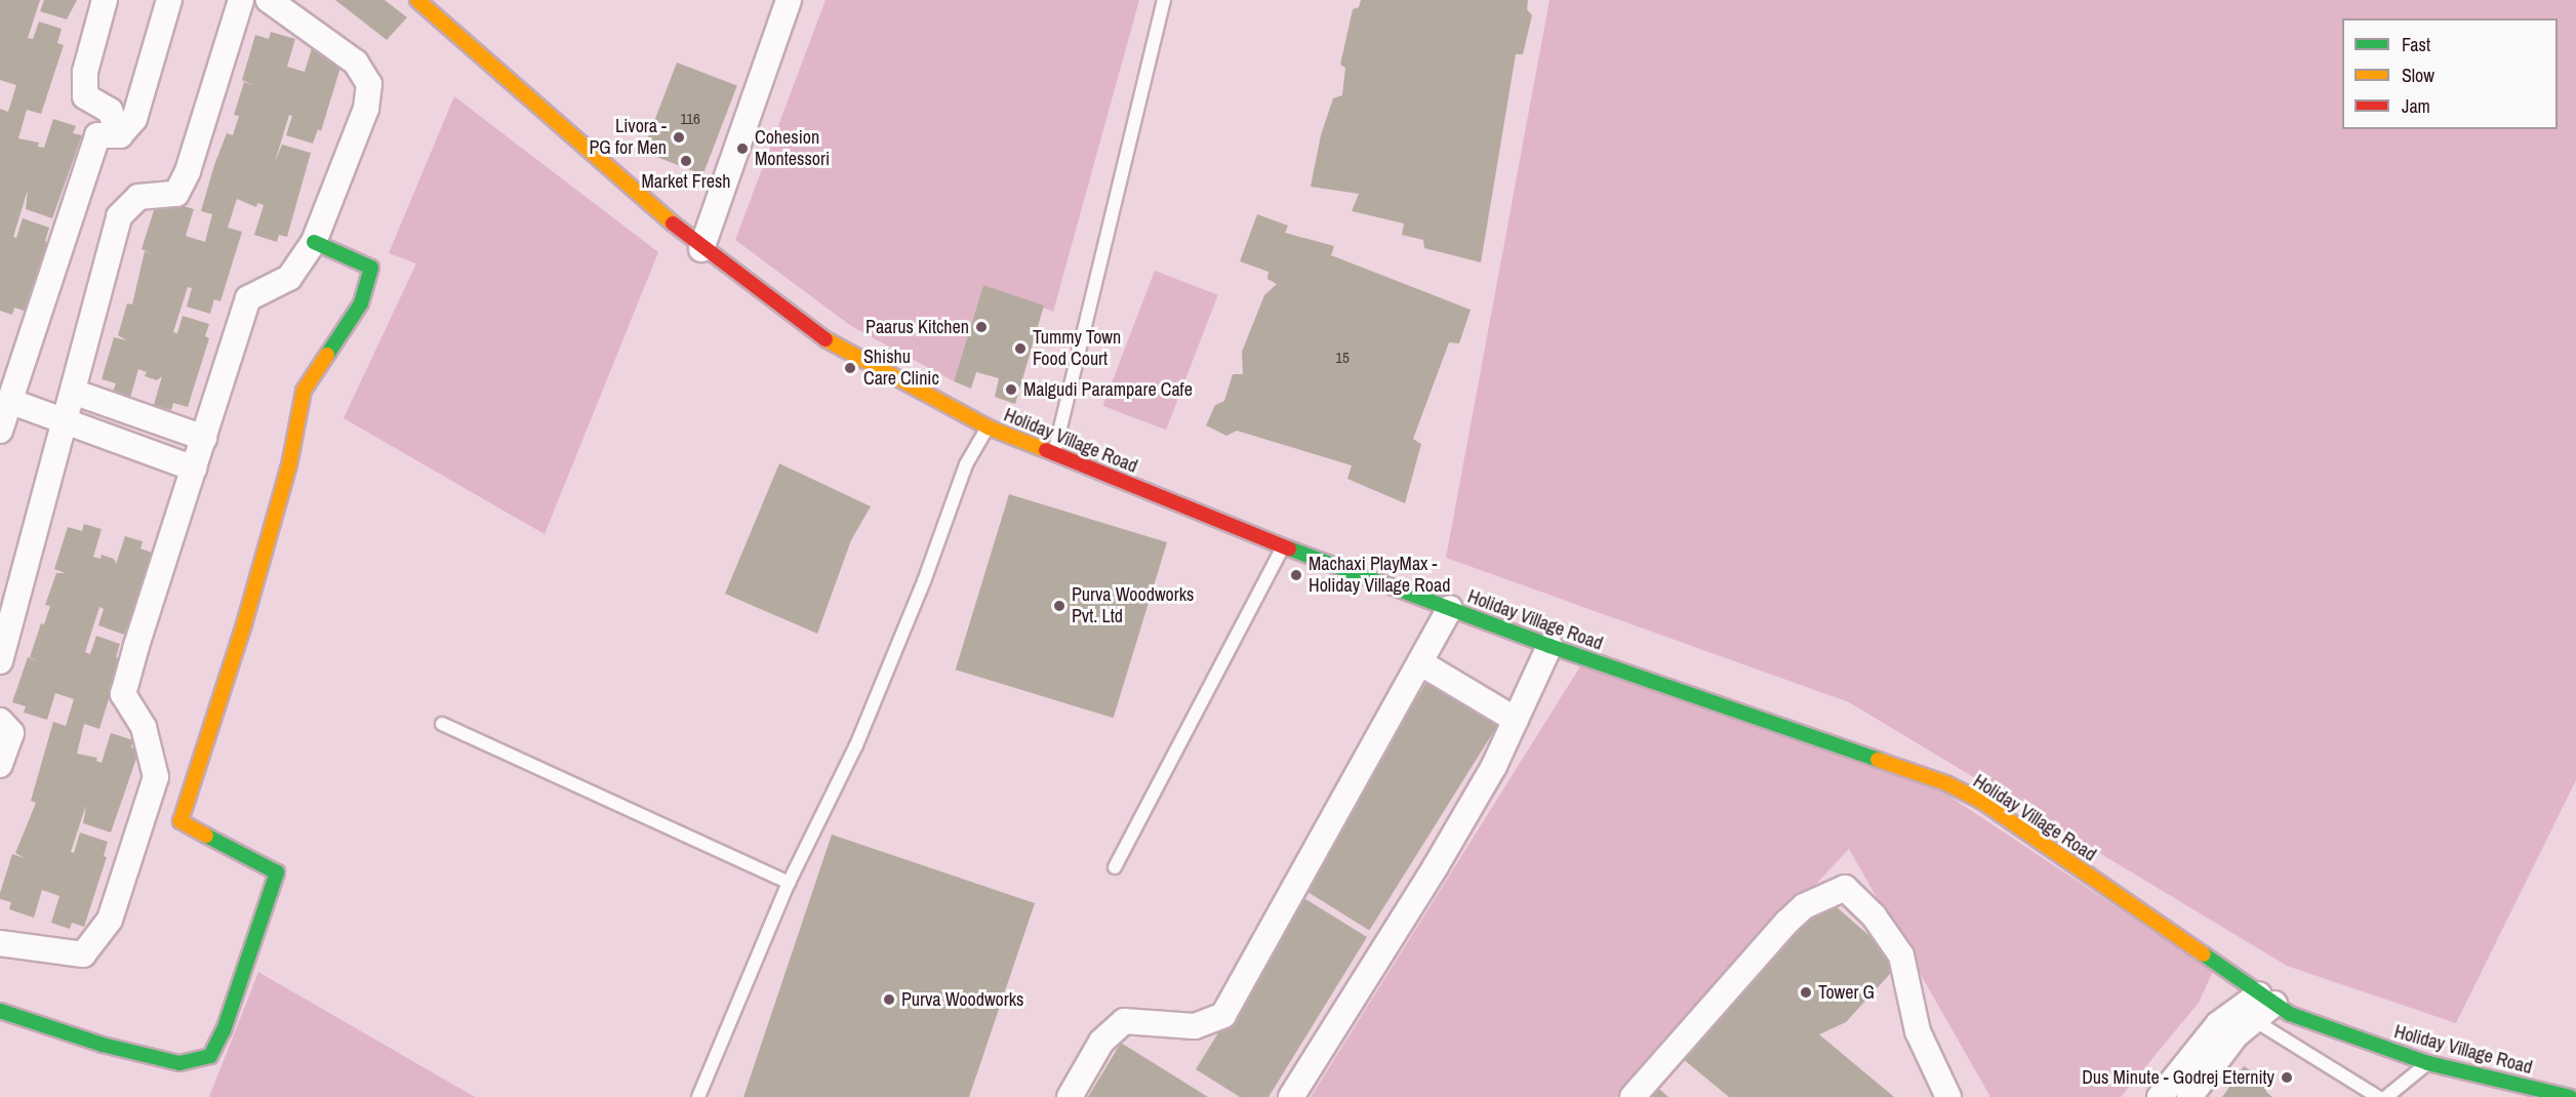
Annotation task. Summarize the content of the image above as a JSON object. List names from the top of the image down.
{
  "streets": {
    "street": ["Holiday Village Road"]
  },
  "places": [
    "Livora - PG for Men",
    "Cohesion Montessori",
    "Market Fresh",
    "Paarus Kitchen",
    "Tummy Town Food Court",
    "Shishu Care Clinic",
    "Malgudi Parampare Cafe",
    "Machaxi PlayMax - Holiday Village Road",
    "Purva Woodworks Pvt. Ltd",
    "Tower G",
    "Purva Woodworks",
    "Dus Minute - Godrej Eternity"
  ],
  "house_numbers": ["116", "15"],
  "legend": ["Fast", "Slow", "Jam"]
}
